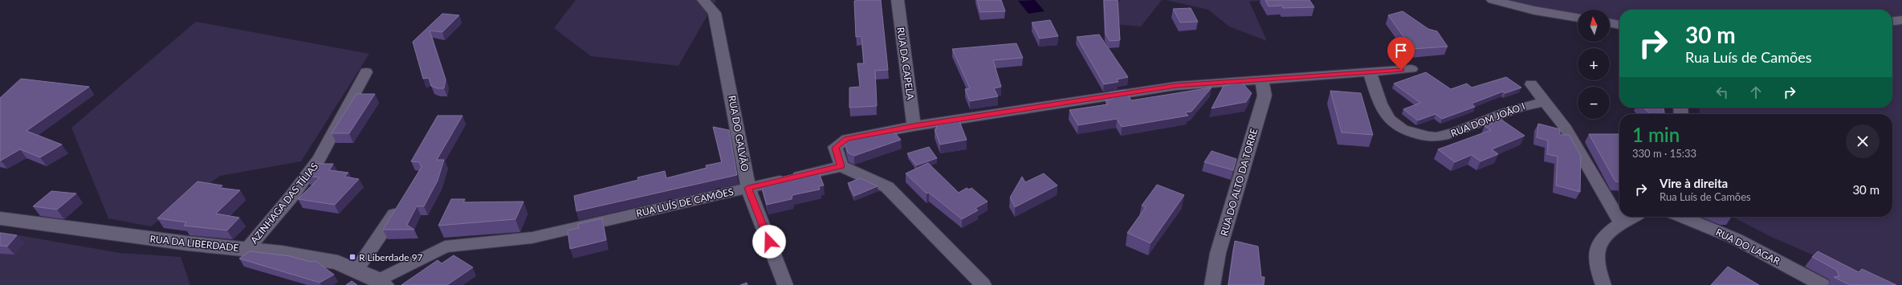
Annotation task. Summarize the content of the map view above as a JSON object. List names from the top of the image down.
{
  "streets": {
    "street": [
      "RUA DA CAPELA",
      "RUA DOM JOÃO I",
      "RUA DO GALVÃO",
      "RUA DO ALTO DA TORRE",
      "RUA LUÍS DE CAMÕES",
      "AZINHAGA DAS TÍLIAS",
      "RUA DA LIBERDADE",
      "RUA DO LAGAR"
    ]
  },
  "crossings": [
    ["RUA DO GALVÃO", "RUA LUÍS DE CAMÕES"],
    ["RUA LUÍS DE CAMÕES", "RUA DA LIBERDADE"],
    ["AZINHAGA DAS TÍLIAS", "RUA DA LIBERDADE"]
  ],
  "places": {
    "transit": ["R Liberdade 97"]
  },
  "north": "top",
  "page": {
    "map_buttons": ["+", "−"],
    "turn": ["30 m", "Rua Luís de Camões"],
    "heading": ["1 min", "330 m · 15:33"],
    "list": [
      {
        "name": "Vire à direita",
        "note": "Rua Luís de Camões",
        "value": "30 m"
      }
    ]
  }
}
